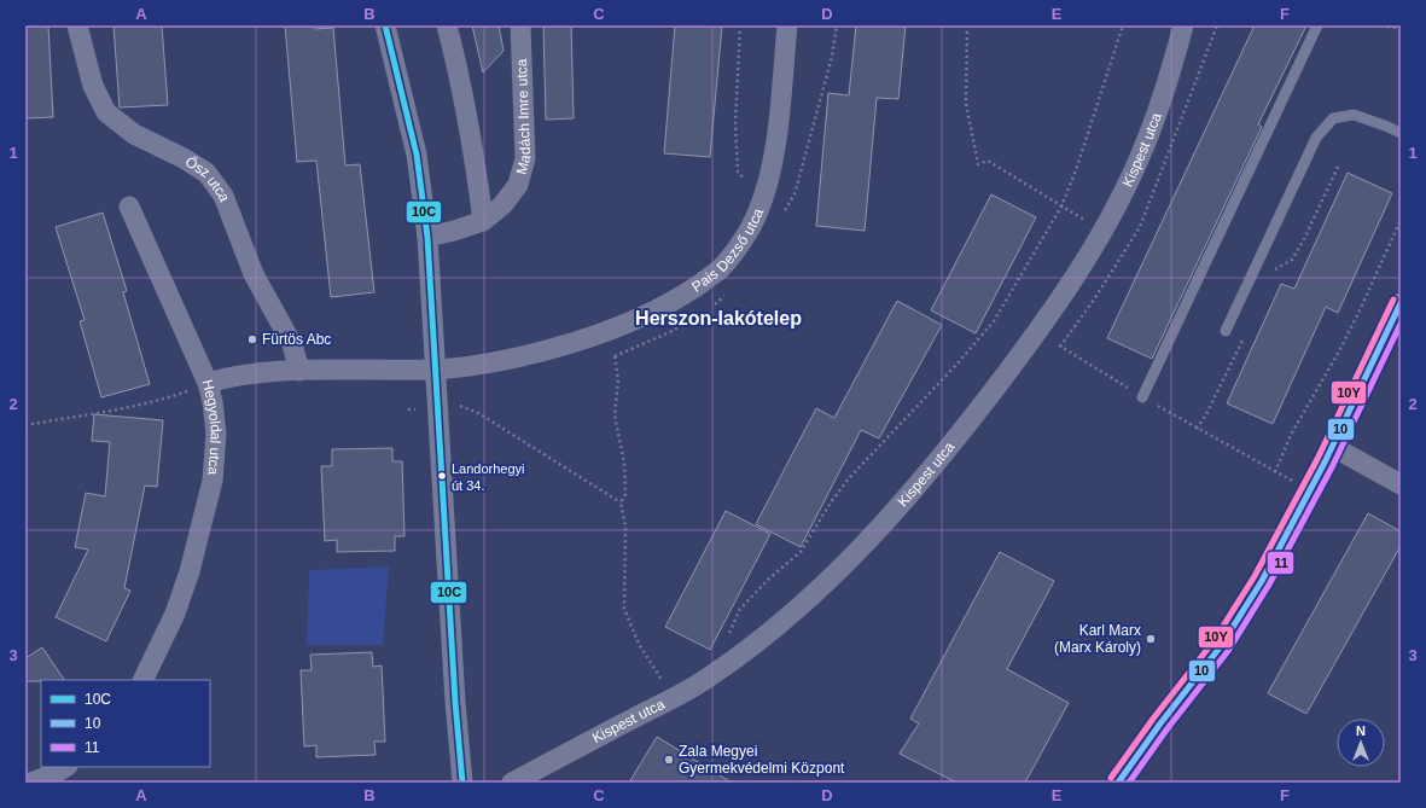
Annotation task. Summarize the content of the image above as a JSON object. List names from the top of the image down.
{
  "streets": {
    "street": [
      "Madách Imre utca",
      "Kispest utca",
      "Ősz utca",
      "Pais Dezső utca",
      "Hegyoldal utca"
    ]
  },
  "districts": ["Herszon-lakótelep"],
  "places": [
    "Fürtös Abc",
    "Landorhegyi út 34.",
    "Karl Marx (Marx Károly)",
    "Zala Megyei Gyermekvédelmi Központ"
  ],
  "lines": [
    "transit line 10C",
    "transit line 10Y",
    "transit line 10",
    "transit line 11"
  ],
  "legend": ["10C", "10", "11"],
  "north": "top",
  "grid": {
    "columns": [
      "A",
      "B",
      "C",
      "D",
      "E",
      "F"
    ],
    "rows": ["1", "2", "3"]
  }
}
